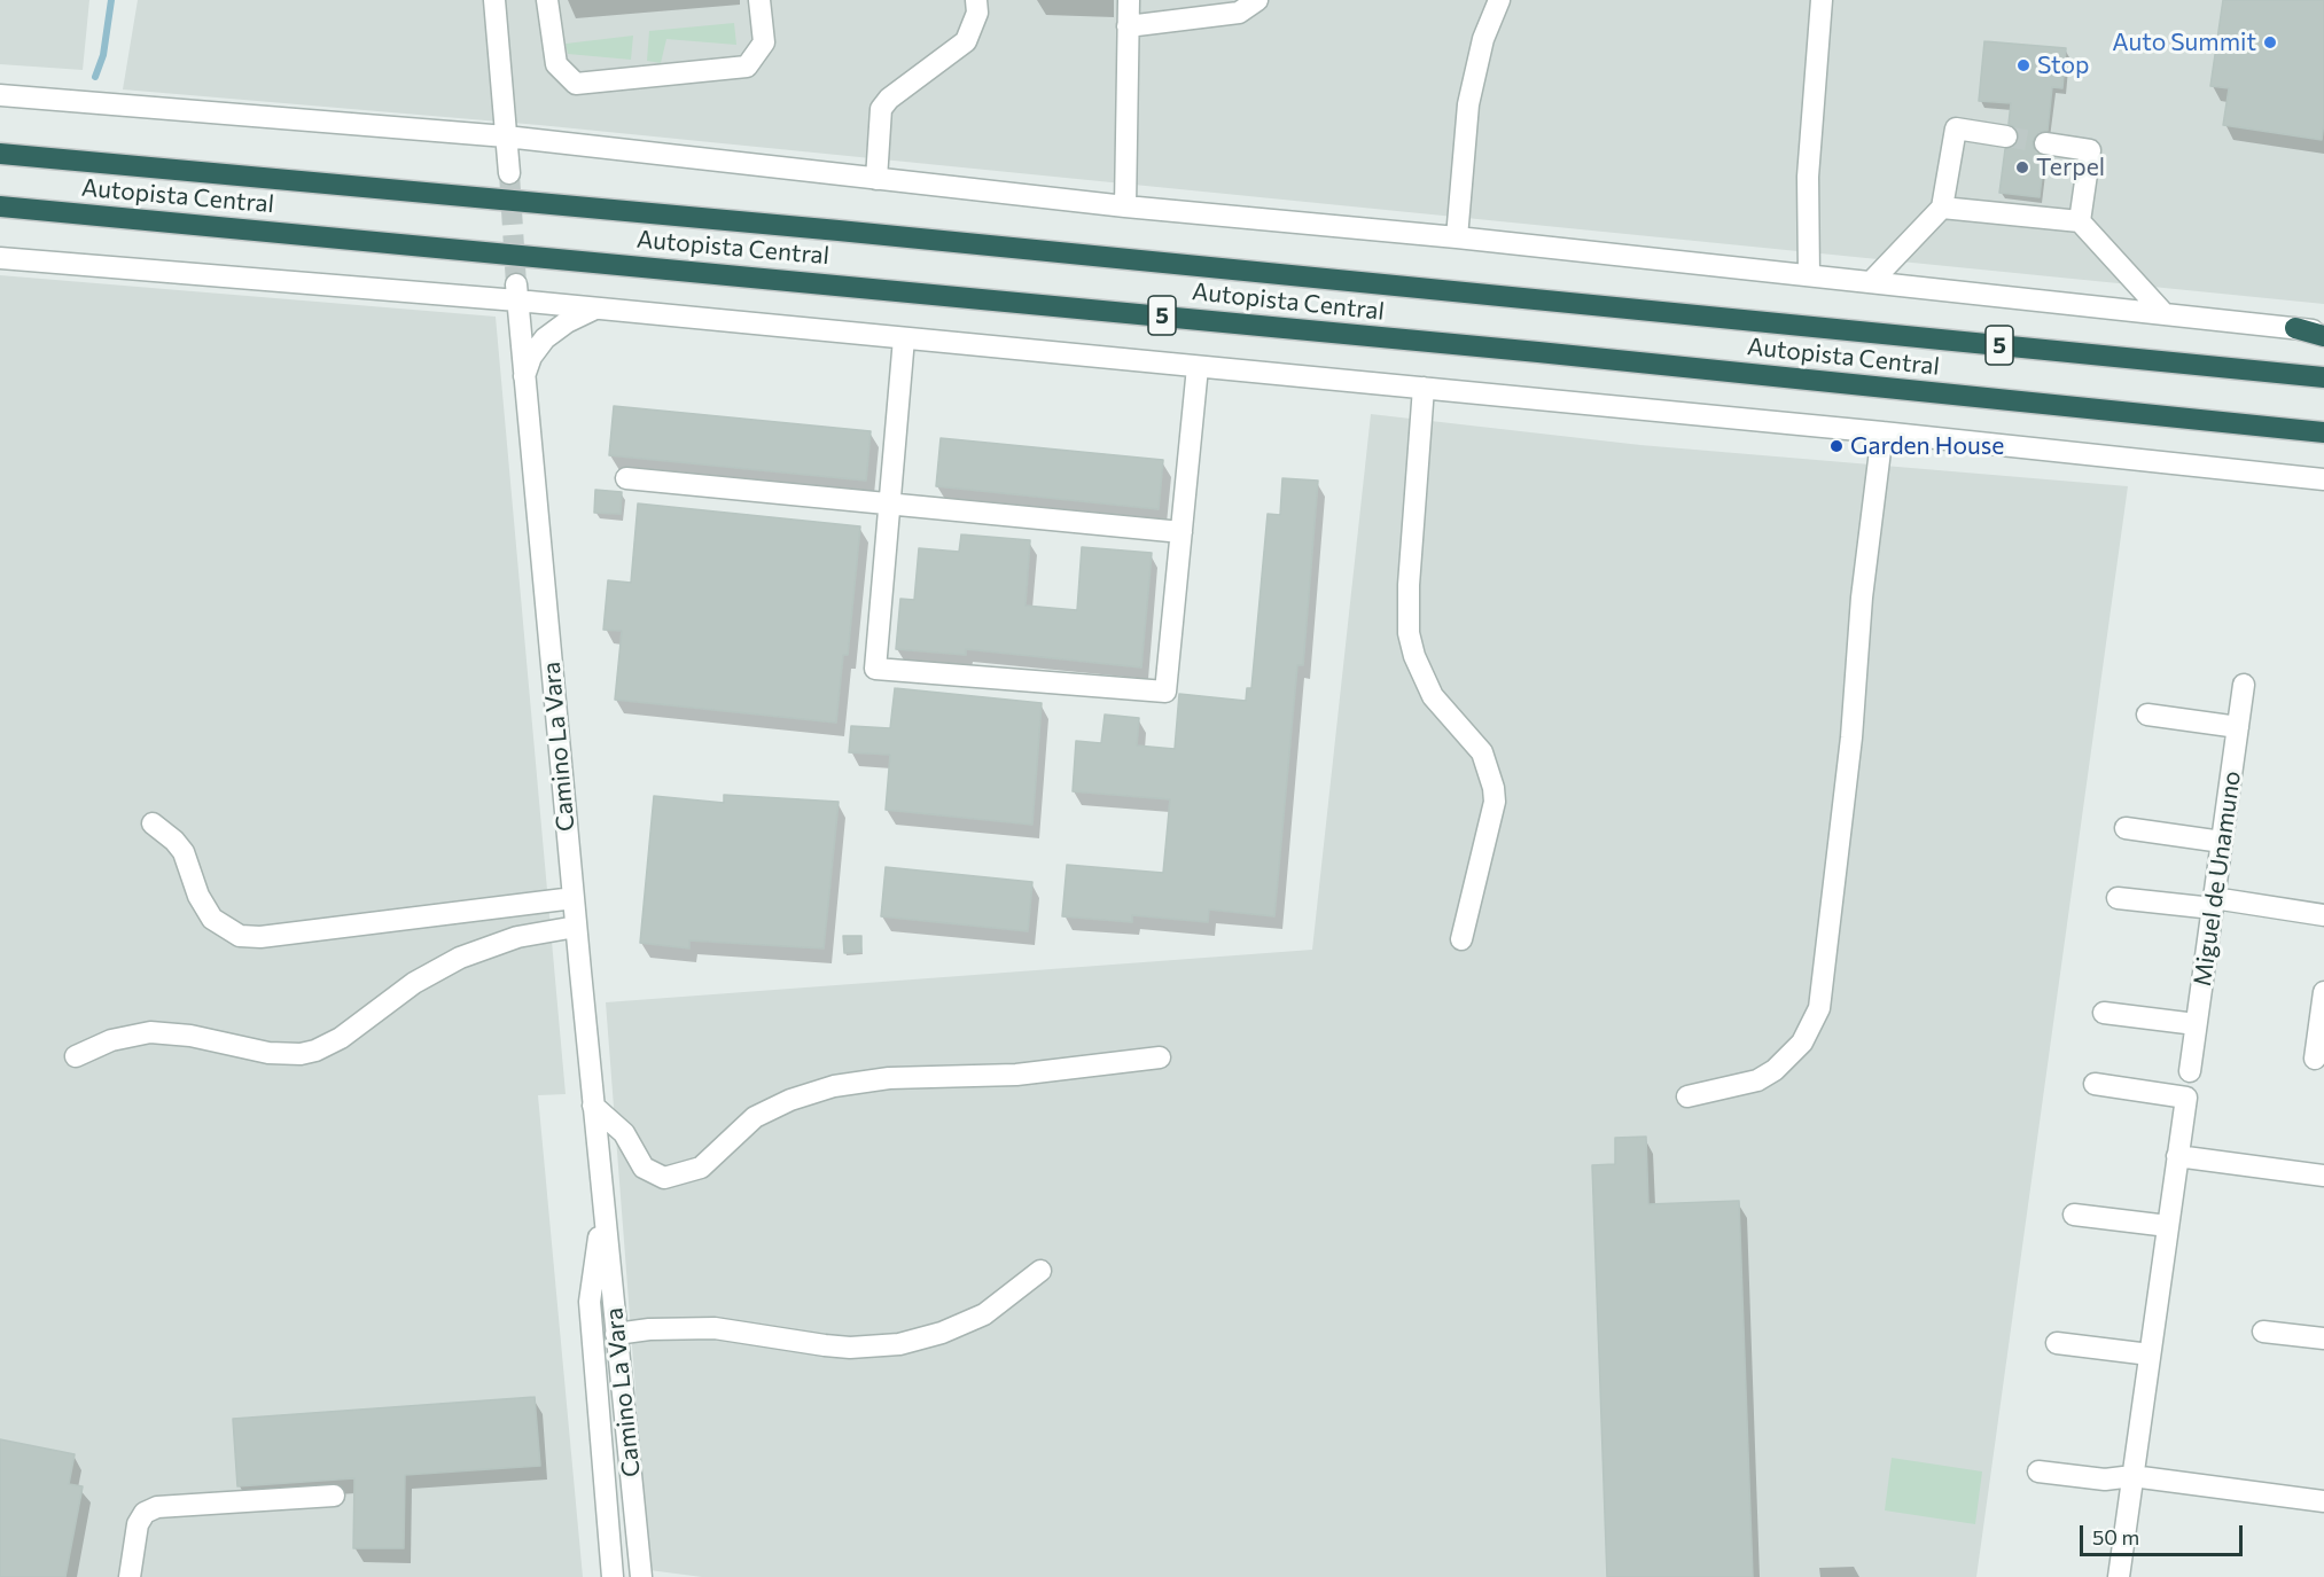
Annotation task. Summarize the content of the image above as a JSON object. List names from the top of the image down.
{
  "streets": {
    "highway": ["Autopista Central", "5"],
    "street": ["Camino La Vara", "Miguel de Unamuno"]
  },
  "places": [
    "Auto Summit",
    "Stop",
    "Terpel",
    "Garden House"
  ],
  "scale_bar": "50 m"
}
